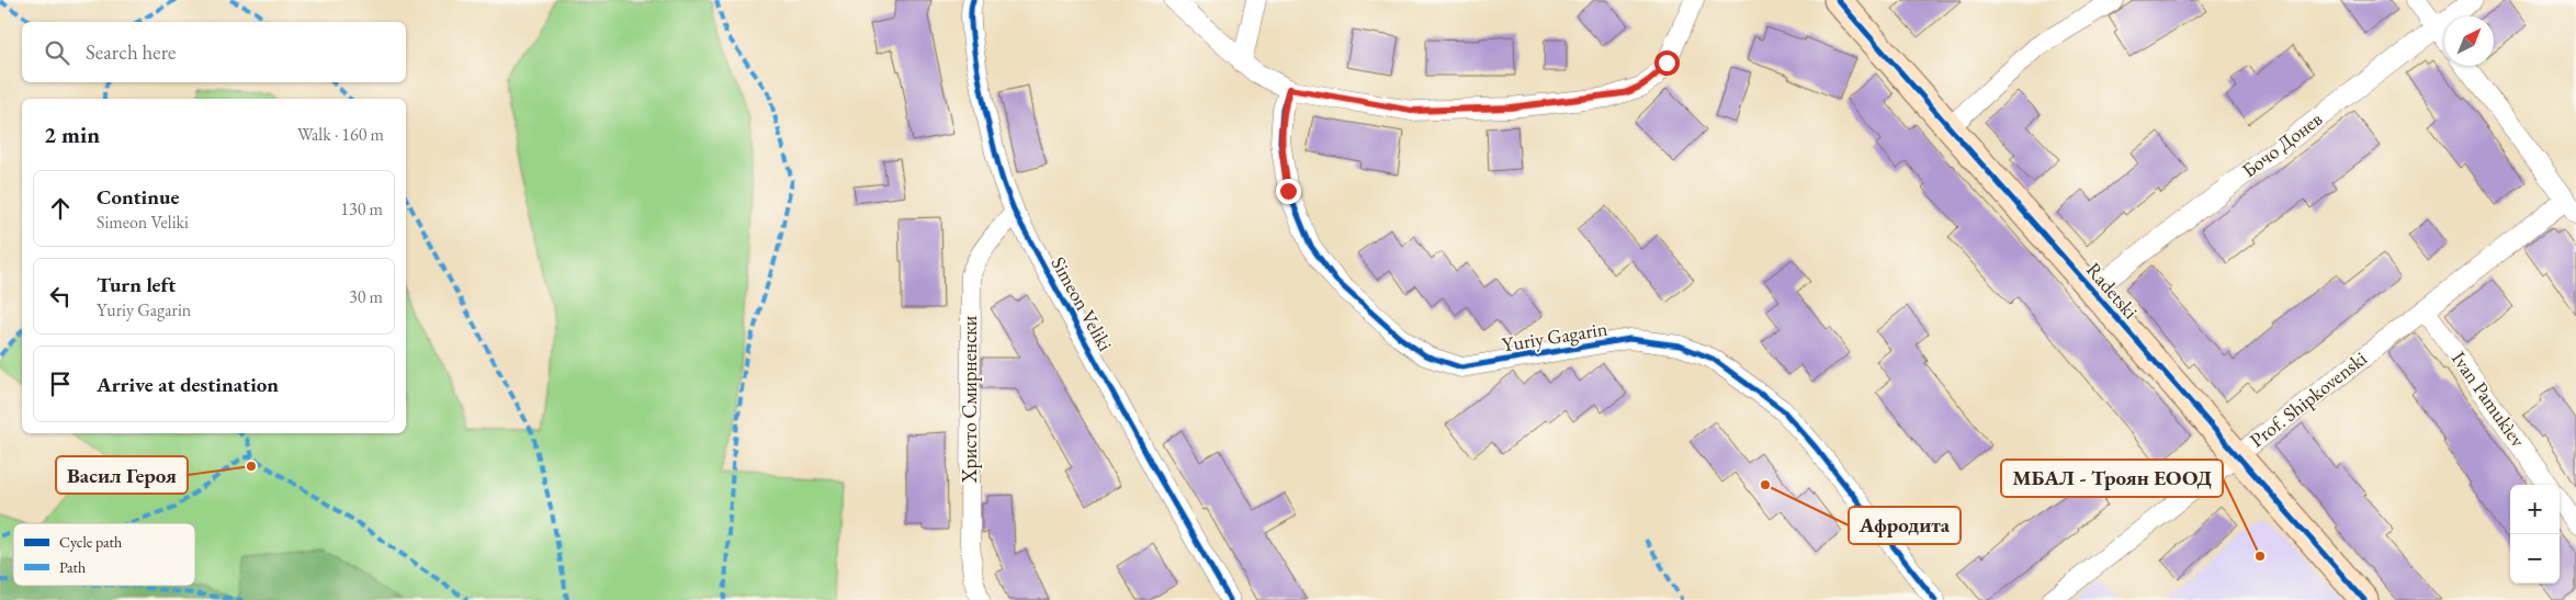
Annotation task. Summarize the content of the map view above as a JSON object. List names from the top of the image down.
{
  "streets": {
    "street": [
      "Бочо Донев",
      "Radetski",
      "Simeon Veliki",
      "Yuriy Gagarin",
      "Христо Смирненски",
      "Prof. Shipkovenski",
      "Ivan Pamukìev"
    ]
  },
  "crossings": [
    ["Бочо Донев", "Radetski"],
    ["Radetski", "Prof. Shipkovenski"],
    ["Simeon Veliki", "Христо Смирненски"],
    ["Prof. Shipkovenski", "Ivan Pamukìev"]
  ],
  "places": ["Васил Героя", "Афродита", "МБАЛ - Троян ЕООД"],
  "legend": ["Cycle path", "Path"],
  "north": "top right",
  "page": {
    "search": "Search here",
    "heading": ["2 min", "Walk · 160 m"],
    "list": [
      ["Continue", "Simeon Veliki", "130 m"],
      ["Turn left", "Yuriy Gagarin", "30 m"],
      "Arrive at destination"
    ],
    "map_buttons": ["+", "−"]
  }
}
